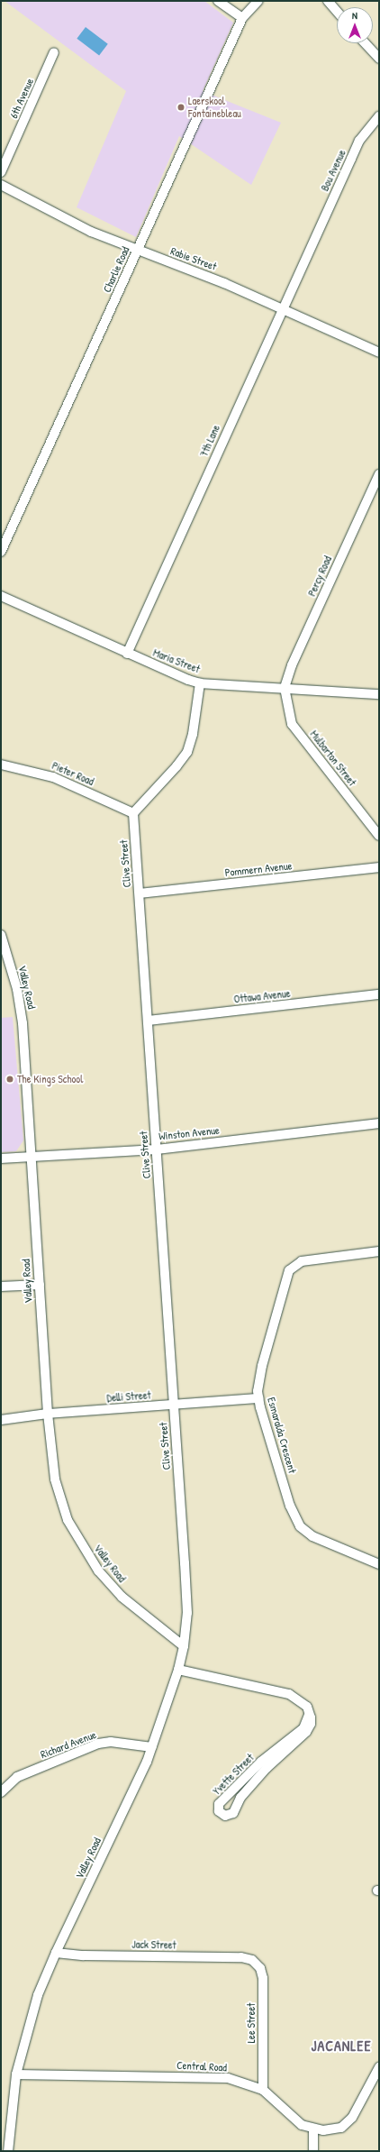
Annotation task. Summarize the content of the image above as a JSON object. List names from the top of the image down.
{
  "streets": {
    "street": [
      "6th Avenue",
      "Bou Avenue",
      "Rabie Street",
      "Charlie Road",
      "7th Lane",
      "Percy Road",
      "Maria Street",
      "Mulbarton Street",
      "Pieter Road",
      "Clive Street",
      "Pommern Avenue",
      "Valley Road",
      "Ottawa Avenue",
      "Winston Avenue",
      "Delli Street",
      "Esmaralda Crescent",
      "Richard Avenue",
      "Yvette Street",
      "Jack Street",
      "Lee Street",
      "Central Road"
    ]
  },
  "crossings": [
    ["Bou Avenue", "7th Lane"],
    ["Rabie Street", "Charlie Road"],
    ["Rabie Street", "7th Lane"],
    ["7th Lane", "Maria Street"],
    ["Percy Road", "Maria Street"],
    ["Percy Road", "Mulbarton Street"],
    ["Maria Street", "Mulbarton Street"],
    ["Pieter Road", "Clive Street"],
    ["Clive Street", "Pommern Avenue"],
    ["Clive Street", "Valley Road"],
    ["Clive Street", "Ottawa Avenue"],
    ["Clive Street", "Winston Avenue"],
    ["Clive Street", "Delli Street"],
    ["Valley Road", "Winston Avenue"],
    ["Valley Road", "Delli Street"],
    ["Valley Road", "Richard Avenue"],
    ["Valley Road", "Jack Street"],
    ["Valley Road", "Central Road"],
    ["Delli Street", "Esmaralda Crescent"],
    ["Jack Street", "Lee Street"],
    ["Lee Street", "Central Road"]
  ],
  "districts": ["JACANLEE"],
  "places": ["Laerskool Fontainebleau", "The Kings School"],
  "north": "top"
}
